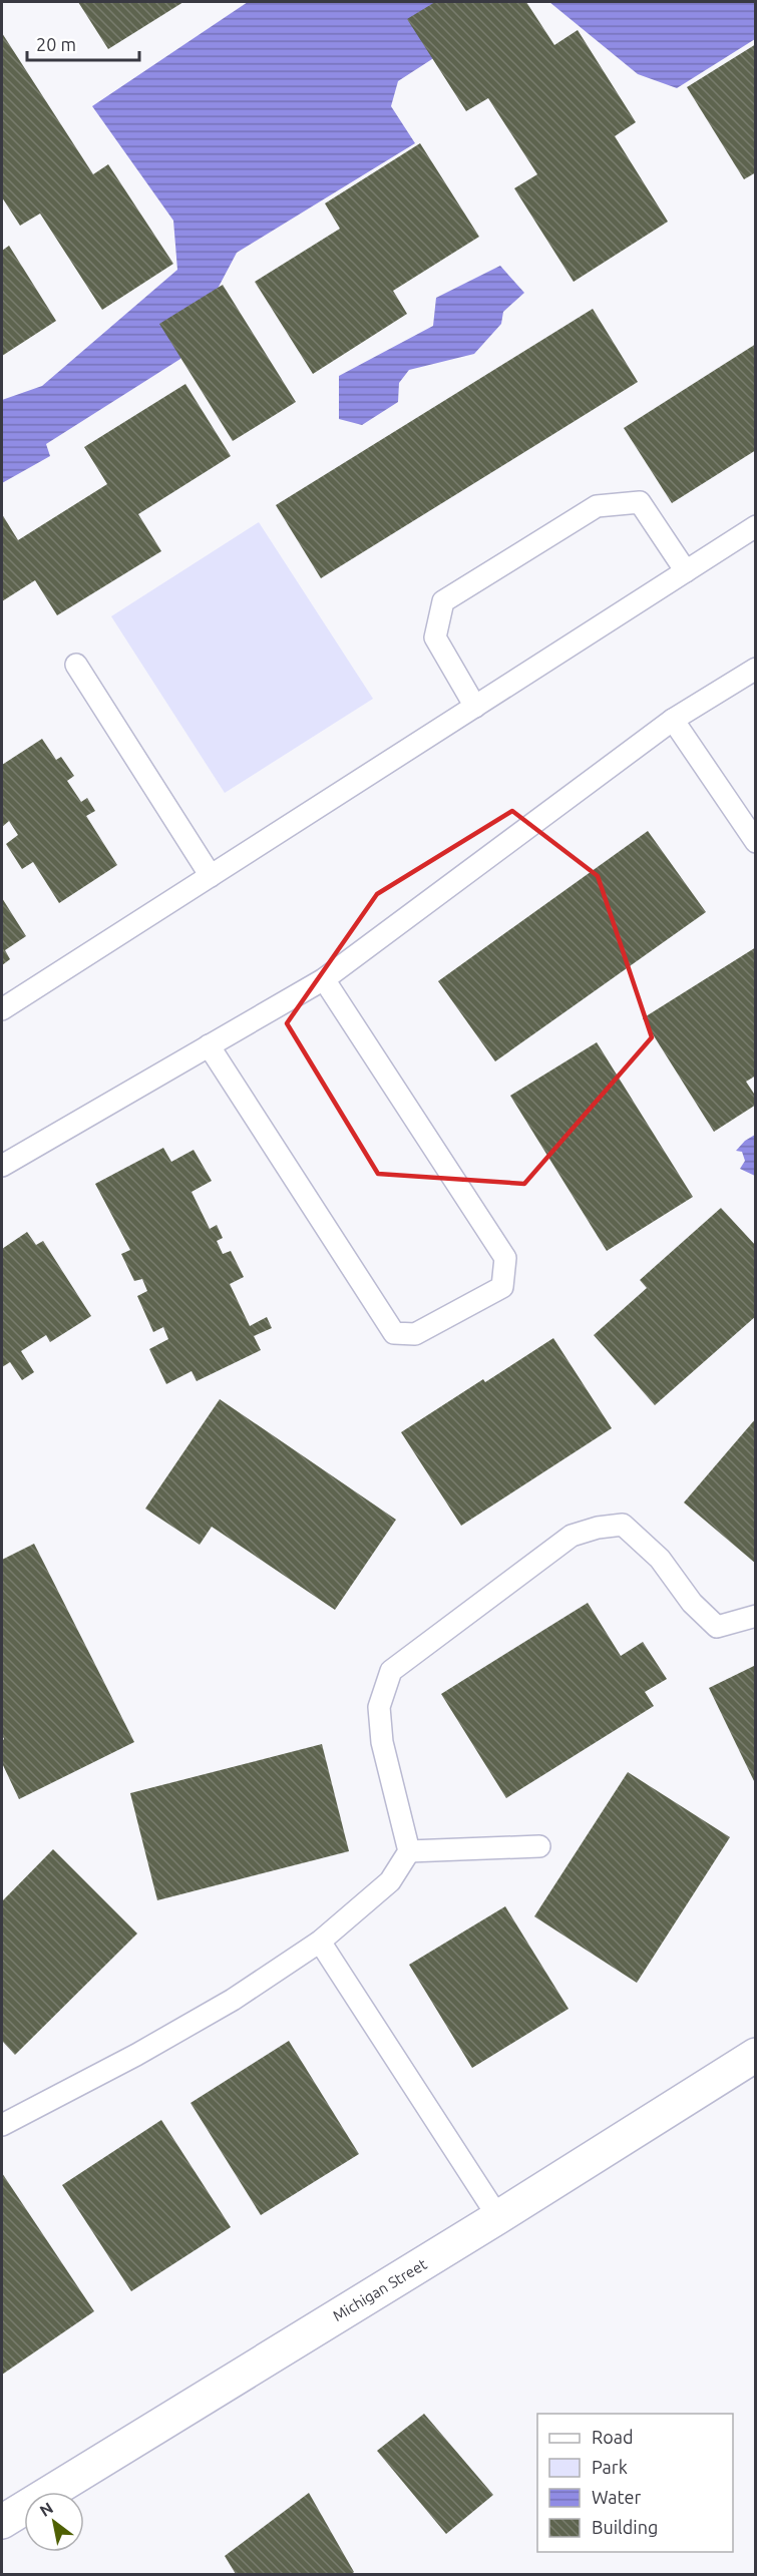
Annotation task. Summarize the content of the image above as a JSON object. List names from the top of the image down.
{
  "streets": {
    "street": ["Michigan Street"]
  },
  "legend": [
    "Road",
    "Park",
    "Water",
    "Building"
  ],
  "scale_bar": "20 m",
  "north": "top left"
}
